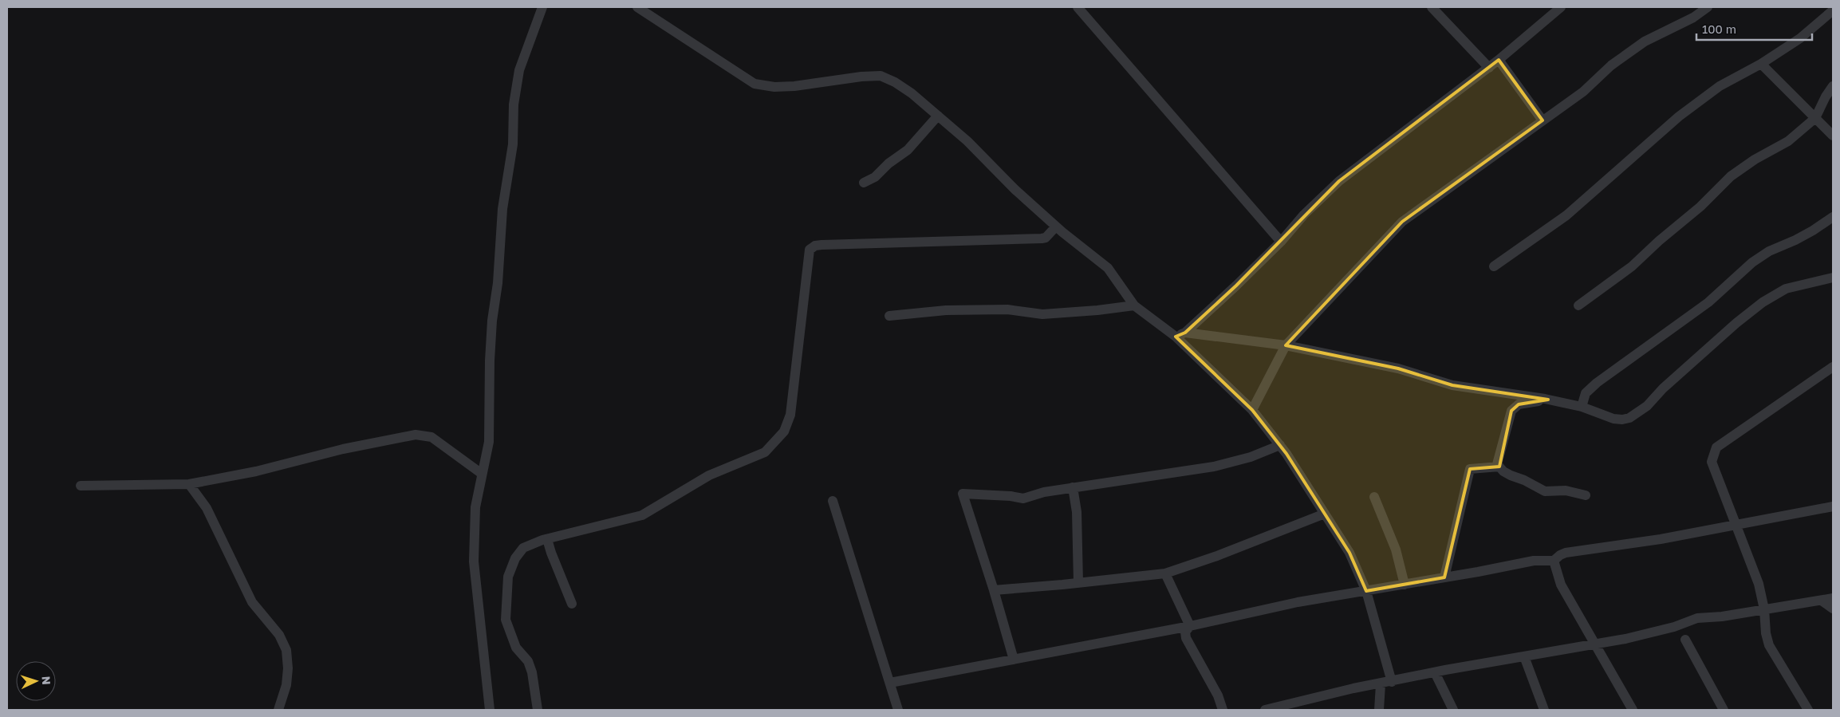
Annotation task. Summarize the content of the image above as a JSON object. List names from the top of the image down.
{
  "scale_bar": "100 m",
  "north": "right"
}
